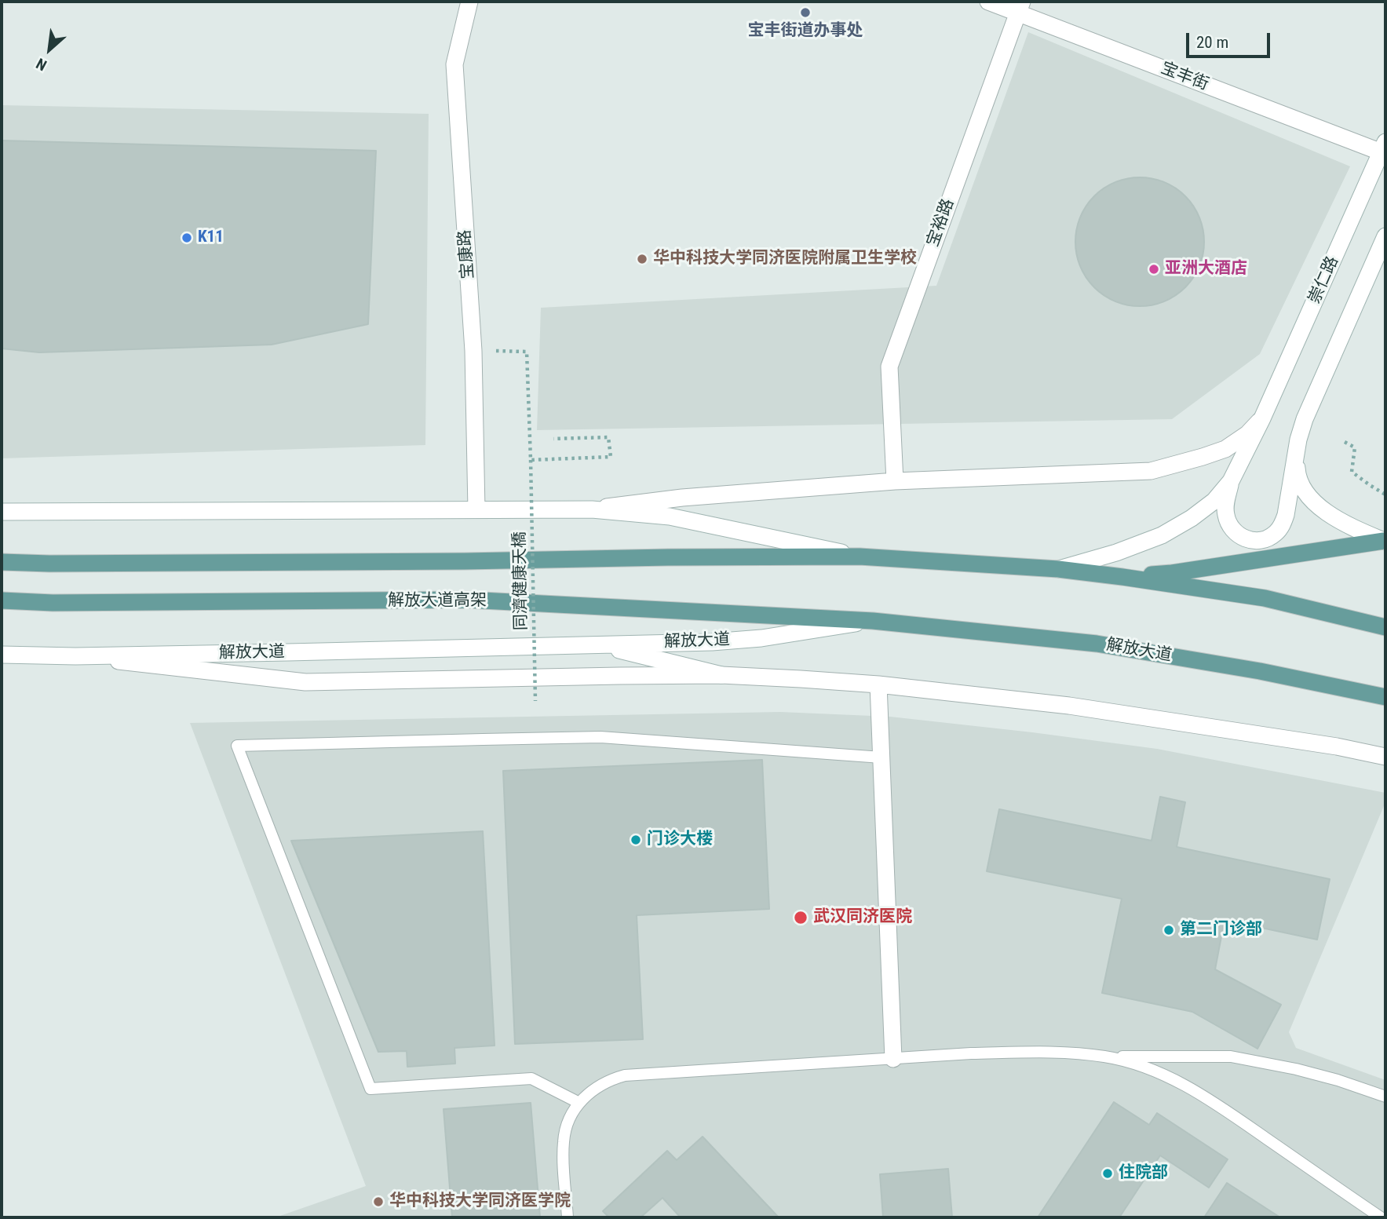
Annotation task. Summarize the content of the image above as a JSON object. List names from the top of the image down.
{
  "streets": {
    "main road": ["解放大道高架", "解放大道"],
    "street": [
      "宝丰街",
      "宝裕路",
      "宝康路",
      "崇仁路"
    ],
    "path": ["同濟健康天橋"]
  },
  "crossings": [
    ["宝丰街", "宝裕路"],
    ["宝丰街", "崇仁路"],
    ["宝康路", "同濟健康天橋"],
    ["解放大道高架", "解放大道"]
  ],
  "places": [
    "宝丰街道办事处",
    "K11",
    "华中科技大学同济医院附属卫生学校",
    "亚洲大酒店",
    "门诊大楼",
    "武汉同济医院",
    "第二门诊部",
    "住院部",
    "华中科技大学同济医学院"
  ],
  "scale_bar": "20 m",
  "north": "bottom left"
}
